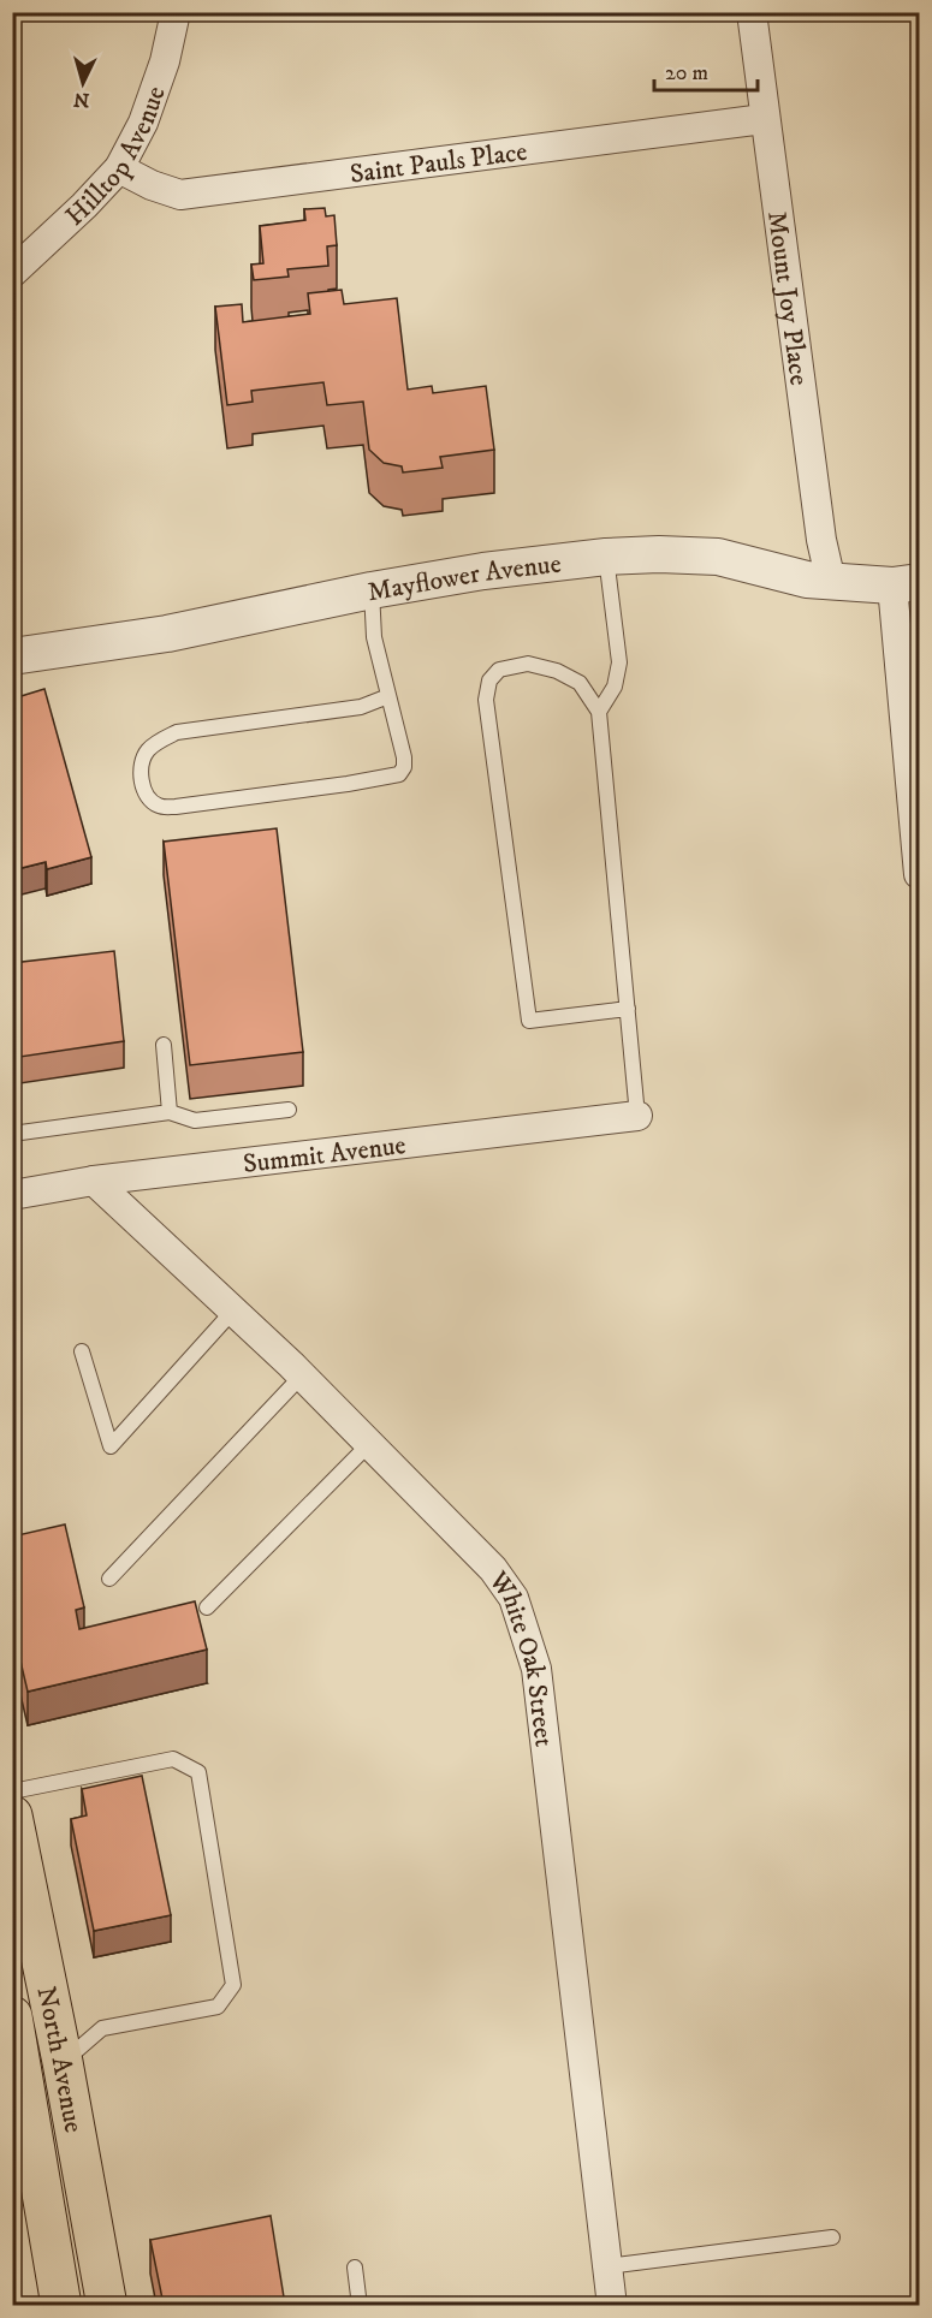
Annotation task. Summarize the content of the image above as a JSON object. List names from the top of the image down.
{
  "streets": {
    "main road": ["North Avenue"],
    "street": [
      "Hilltop Avenue",
      "Saint Pauls Place",
      "Mount Joy Place",
      "Mayflower Avenue",
      "Summit Avenue",
      "White Oak Street"
    ]
  },
  "crossings": [
    ["Hilltop Avenue", "Saint Pauls Place"],
    ["Saint Pauls Place", "Mount Joy Place"],
    ["Mount Joy Place", "Mayflower Avenue"],
    ["Summit Avenue", "White Oak Street"]
  ],
  "scale_bar": "20 m",
  "north": "bottom"
}
